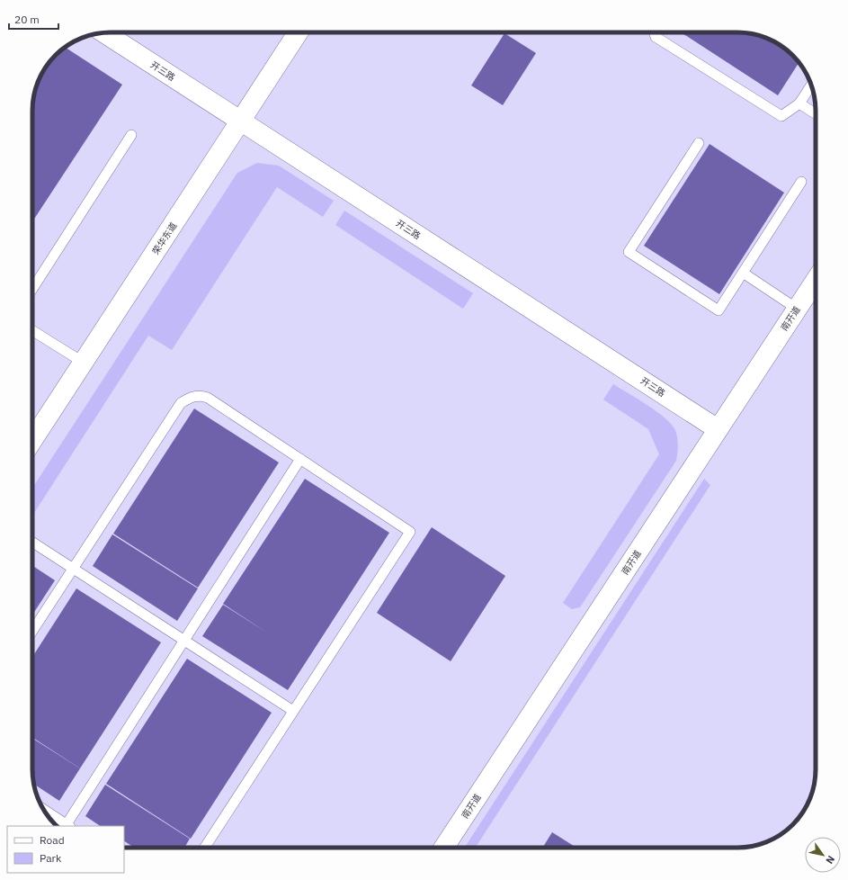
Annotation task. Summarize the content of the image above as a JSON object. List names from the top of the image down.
{
  "streets": {
    "street": ["开三路", "荣华东道", "南开道"]
  },
  "crossings": [
    ["开三路", "荣华东道"],
    ["开三路", "南开道"]
  ],
  "legend": ["Road", "Park"],
  "scale_bar": "20 m",
  "north": "bottom right"
}
